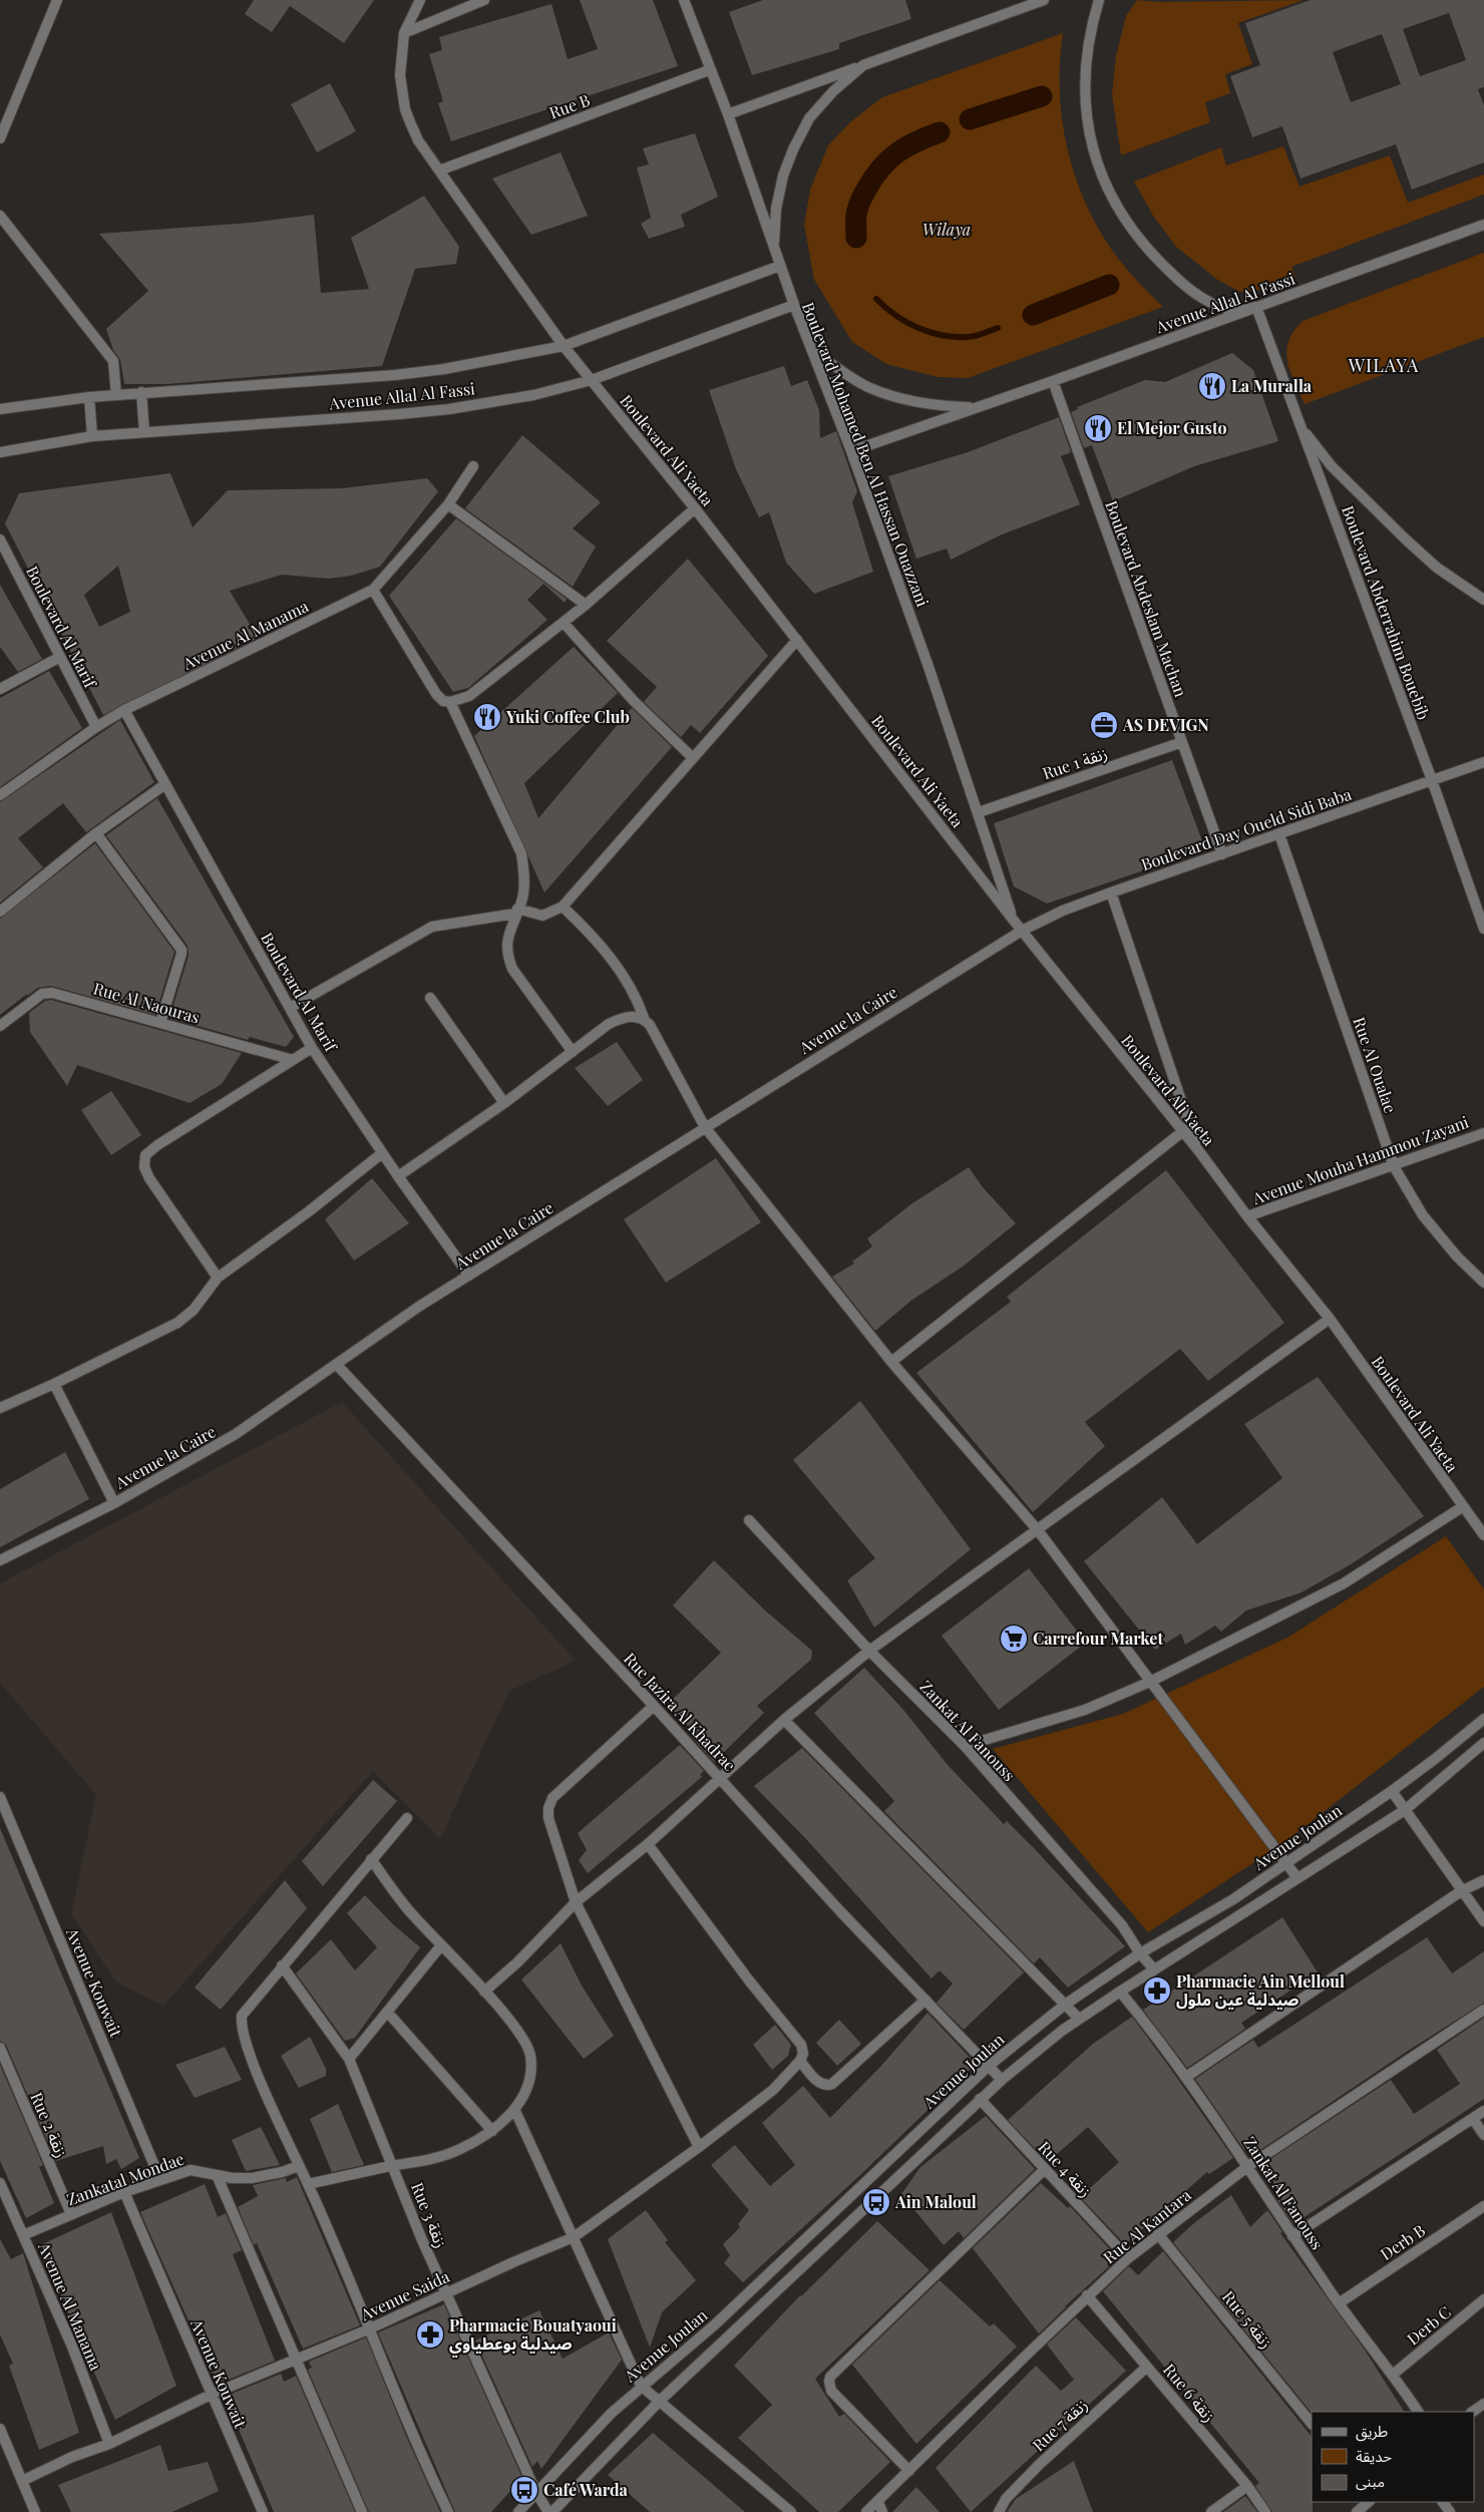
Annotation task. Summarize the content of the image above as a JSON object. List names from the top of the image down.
{
  "streets": {
    "street": [
      "Rue B",
      "Avenue Allal Al Fassi",
      "Boulevard Ali Yaeta",
      "Boulevard Mohamed Ben Al Hassan Ouazzani",
      "Boulevard Abdeslam Machan",
      "Boulevard Abderrahim Bouebib",
      "Boulevard Al Marif",
      "Avenue Al Manama",
      "Rue 1 زنقة",
      "Boulevard Day Oueld Sidi Baba",
      "Rue Al Naouras",
      "Avenue la Caire",
      "Rue Al Oualae",
      "Avenue Mouha Hammou Zayani",
      "Rue Jazira Al Khadrae",
      "Zankat Al Fanouss",
      "Avenue Joulan",
      "Avenue Kouwait",
      "Rue 2 زنقة",
      "Rue 4 زنقة",
      "Zankatal Mondae",
      "Rue 3 زنقة",
      "Rue Al Kantara",
      "Derb B",
      "Avenue Saida",
      "Rue 5 زنقة",
      "Derb C",
      "Rue 6 زنقة",
      "Rue 7 زنقة"
    ]
  },
  "crossings": [
    ["Rue B", "Boulevard Ali Yaeta"],
    ["Rue B", "Boulevard Mohamed Ben Al Hassan Ouazzani"],
    ["Avenue Allal Al Fassi", "Boulevard Ali Yaeta"],
    ["Avenue Allal Al Fassi", "Boulevard Mohamed Ben Al Hassan Ouazzani"],
    ["Avenue Allal Al Fassi", "Boulevard Abdeslam Machan"],
    ["Avenue Allal Al Fassi", "Boulevard Abderrahim Bouebib"],
    ["Boulevard Ali Yaeta", "Boulevard Mohamed Ben Al Hassan Ouazzani"],
    ["Boulevard Ali Yaeta", "Boulevard Day Oueld Sidi Baba"],
    ["Boulevard Ali Yaeta", "Avenue la Caire"],
    ["Boulevard Ali Yaeta", "Avenue Mouha Hammou Zayani"],
    ["Boulevard Mohamed Ben Al Hassan Ouazzani", "Rue 1 زنقة"],
    ["Boulevard Abdeslam Machan", "Rue 1 زنقة"],
    ["Boulevard Abdeslam Machan", "Boulevard Day Oueld Sidi Baba"],
    ["Boulevard Abderrahim Bouebib", "Boulevard Day Oueld Sidi Baba"],
    ["Boulevard Al Marif", "Avenue Al Manama"],
    ["Boulevard Al Marif", "Avenue la Caire"],
    ["Avenue Al Manama", "Zankatal Mondae"],
    ["Avenue Al Manama", "Avenue Saida"],
    ["Boulevard Day Oueld Sidi Baba", "Avenue la Caire"],
    ["Boulevard Day Oueld Sidi Baba", "Rue Al Oualae"],
    ["Avenue la Caire", "Rue Jazira Al Khadrae"],
    ["Rue Al Oualae", "Avenue Mouha Hammou Zayani"],
    ["Rue Jazira Al Khadrae", "Avenue Joulan"],
    ["Zankat Al Fanouss", "Avenue Joulan"],
    ["Zankat Al Fanouss", "Rue Al Kantara"],
    ["Zankat Al Fanouss", "Derb B"],
    ["Zankat Al Fanouss", "Derb C"],
    ["Avenue Joulan", "Rue 4 زنقة"],
    ["Avenue Joulan", "Rue 3 زنقة"],
    ["Avenue Kouwait", "Zankatal Mondae"],
    ["Avenue Kouwait", "Avenue Saida"],
    ["Rue 2 زنقة", "Zankatal Mondae"],
    ["Rue 4 زنقة", "Rue Al Kantara"],
    ["Rue 3 زنقة", "Avenue Saida"],
    ["Rue Al Kantara", "Rue 5 زنقة"],
    ["Rue Al Kantara", "Rue 6 زنقة"],
    ["Rue 6 زنقة", "Rue 7 زنقة"]
  ],
  "districts": ["WILAYA"],
  "parks": ["Wilaya"],
  "places": {
    "restaurant": ["La Muralla", "El Mejor Gusto", "Yuki Coffee Club"],
    "office": ["AS DEVIGN"],
    "supermarket": ["Carrefour Market"],
    "pharmacy": ["Pharmacie Ain Melloul صيدلية عين ملول", "Pharmacie Bouatyaoui صيدلية بوعطياوي"],
    "bus stop": ["Ain Maloul", "Café Warda"]
  },
  "legend": ["طريق", "حديقة", "مبنى"]
}
